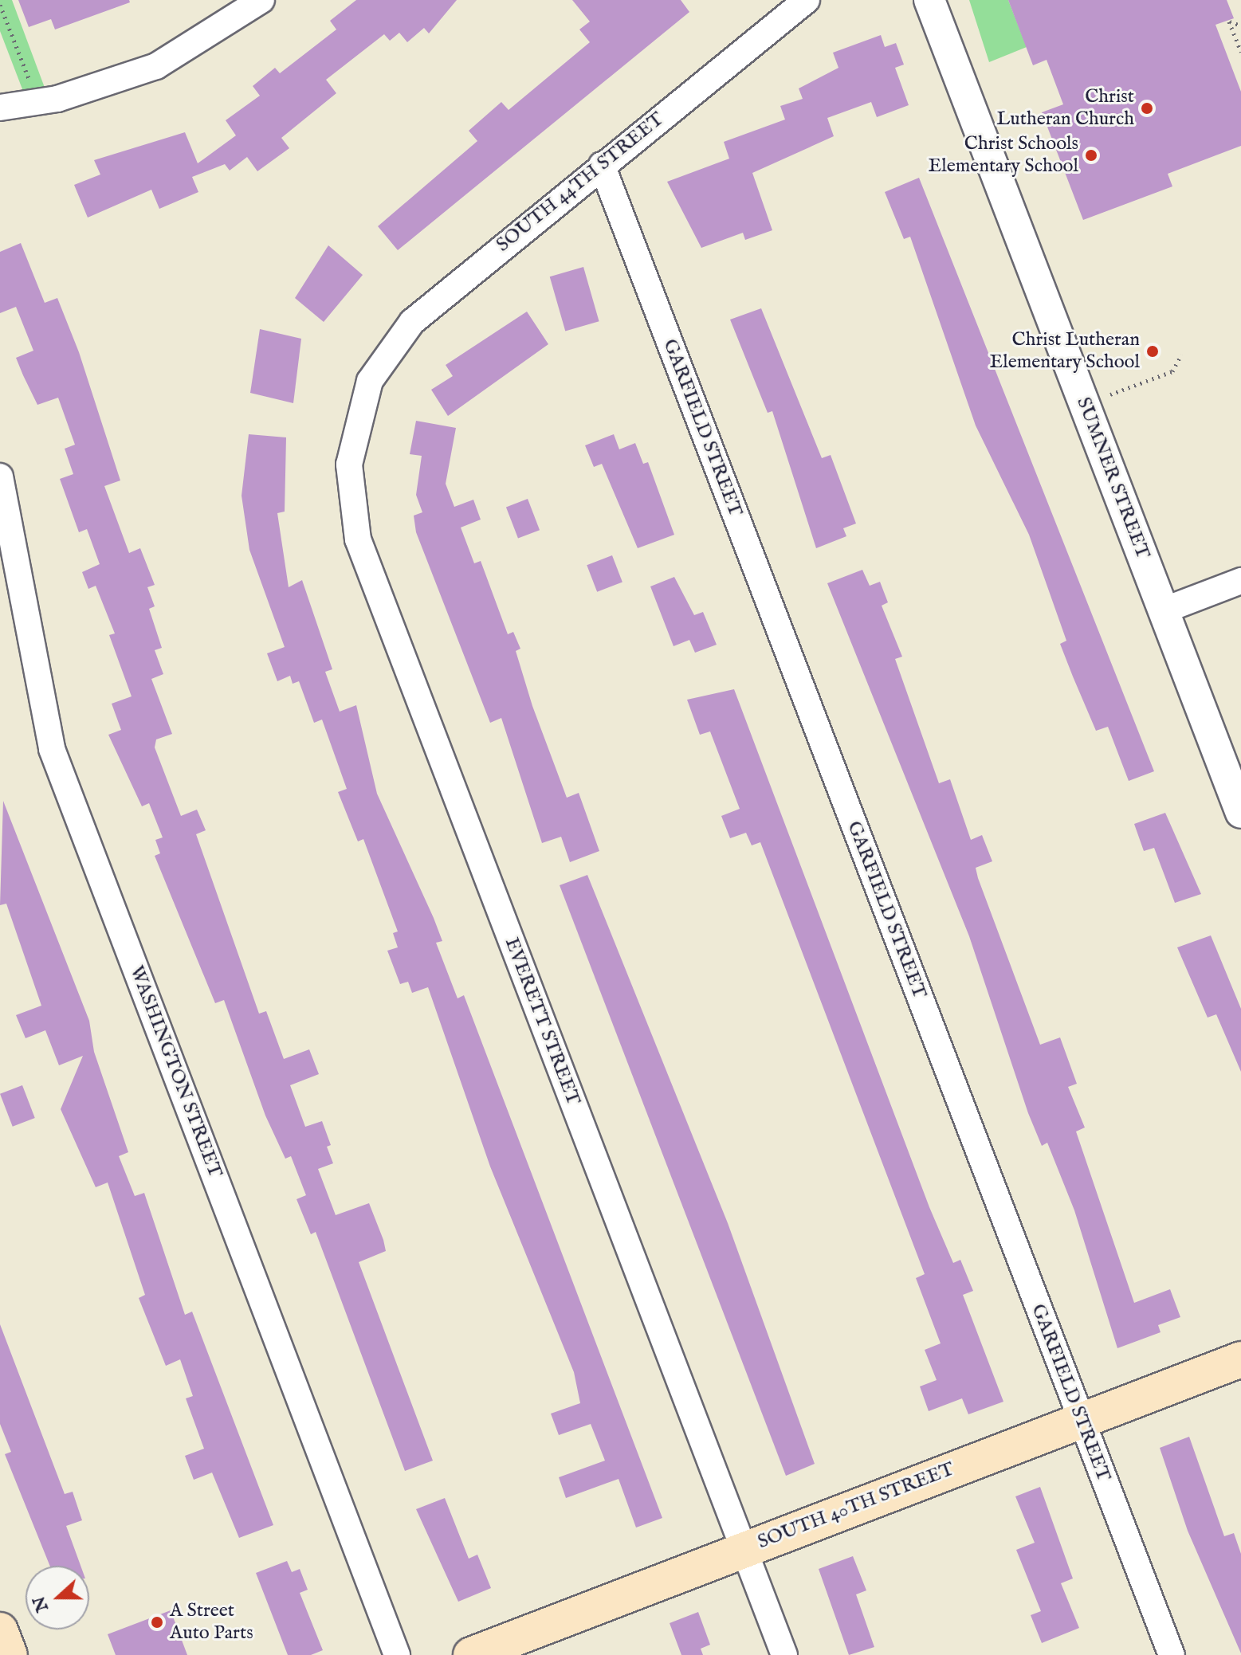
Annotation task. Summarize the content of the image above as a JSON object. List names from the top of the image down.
{
  "streets": {
    "main road": ["SOUTH 40TH STREET"],
    "street": [
      "SOUTH 44TH STREET",
      "GARFIELD STREET",
      "SUMNER STREET",
      "EVERETT STREET",
      "WASHINGTON STREET"
    ]
  },
  "crossings": [
    ["SOUTH 44TH STREET", "GARFIELD STREET"],
    ["SOUTH 44TH STREET", "EVERETT STREET"],
    ["GARFIELD STREET", "SOUTH 40TH STREET"],
    ["EVERETT STREET", "SOUTH 40TH STREET"]
  ],
  "places": [
    "Christ Lutheran Church",
    "Christ Schools Elementary School",
    "Christ Lutheran Elementary School",
    "A Street Auto Parts"
  ],
  "north": "left"
}
